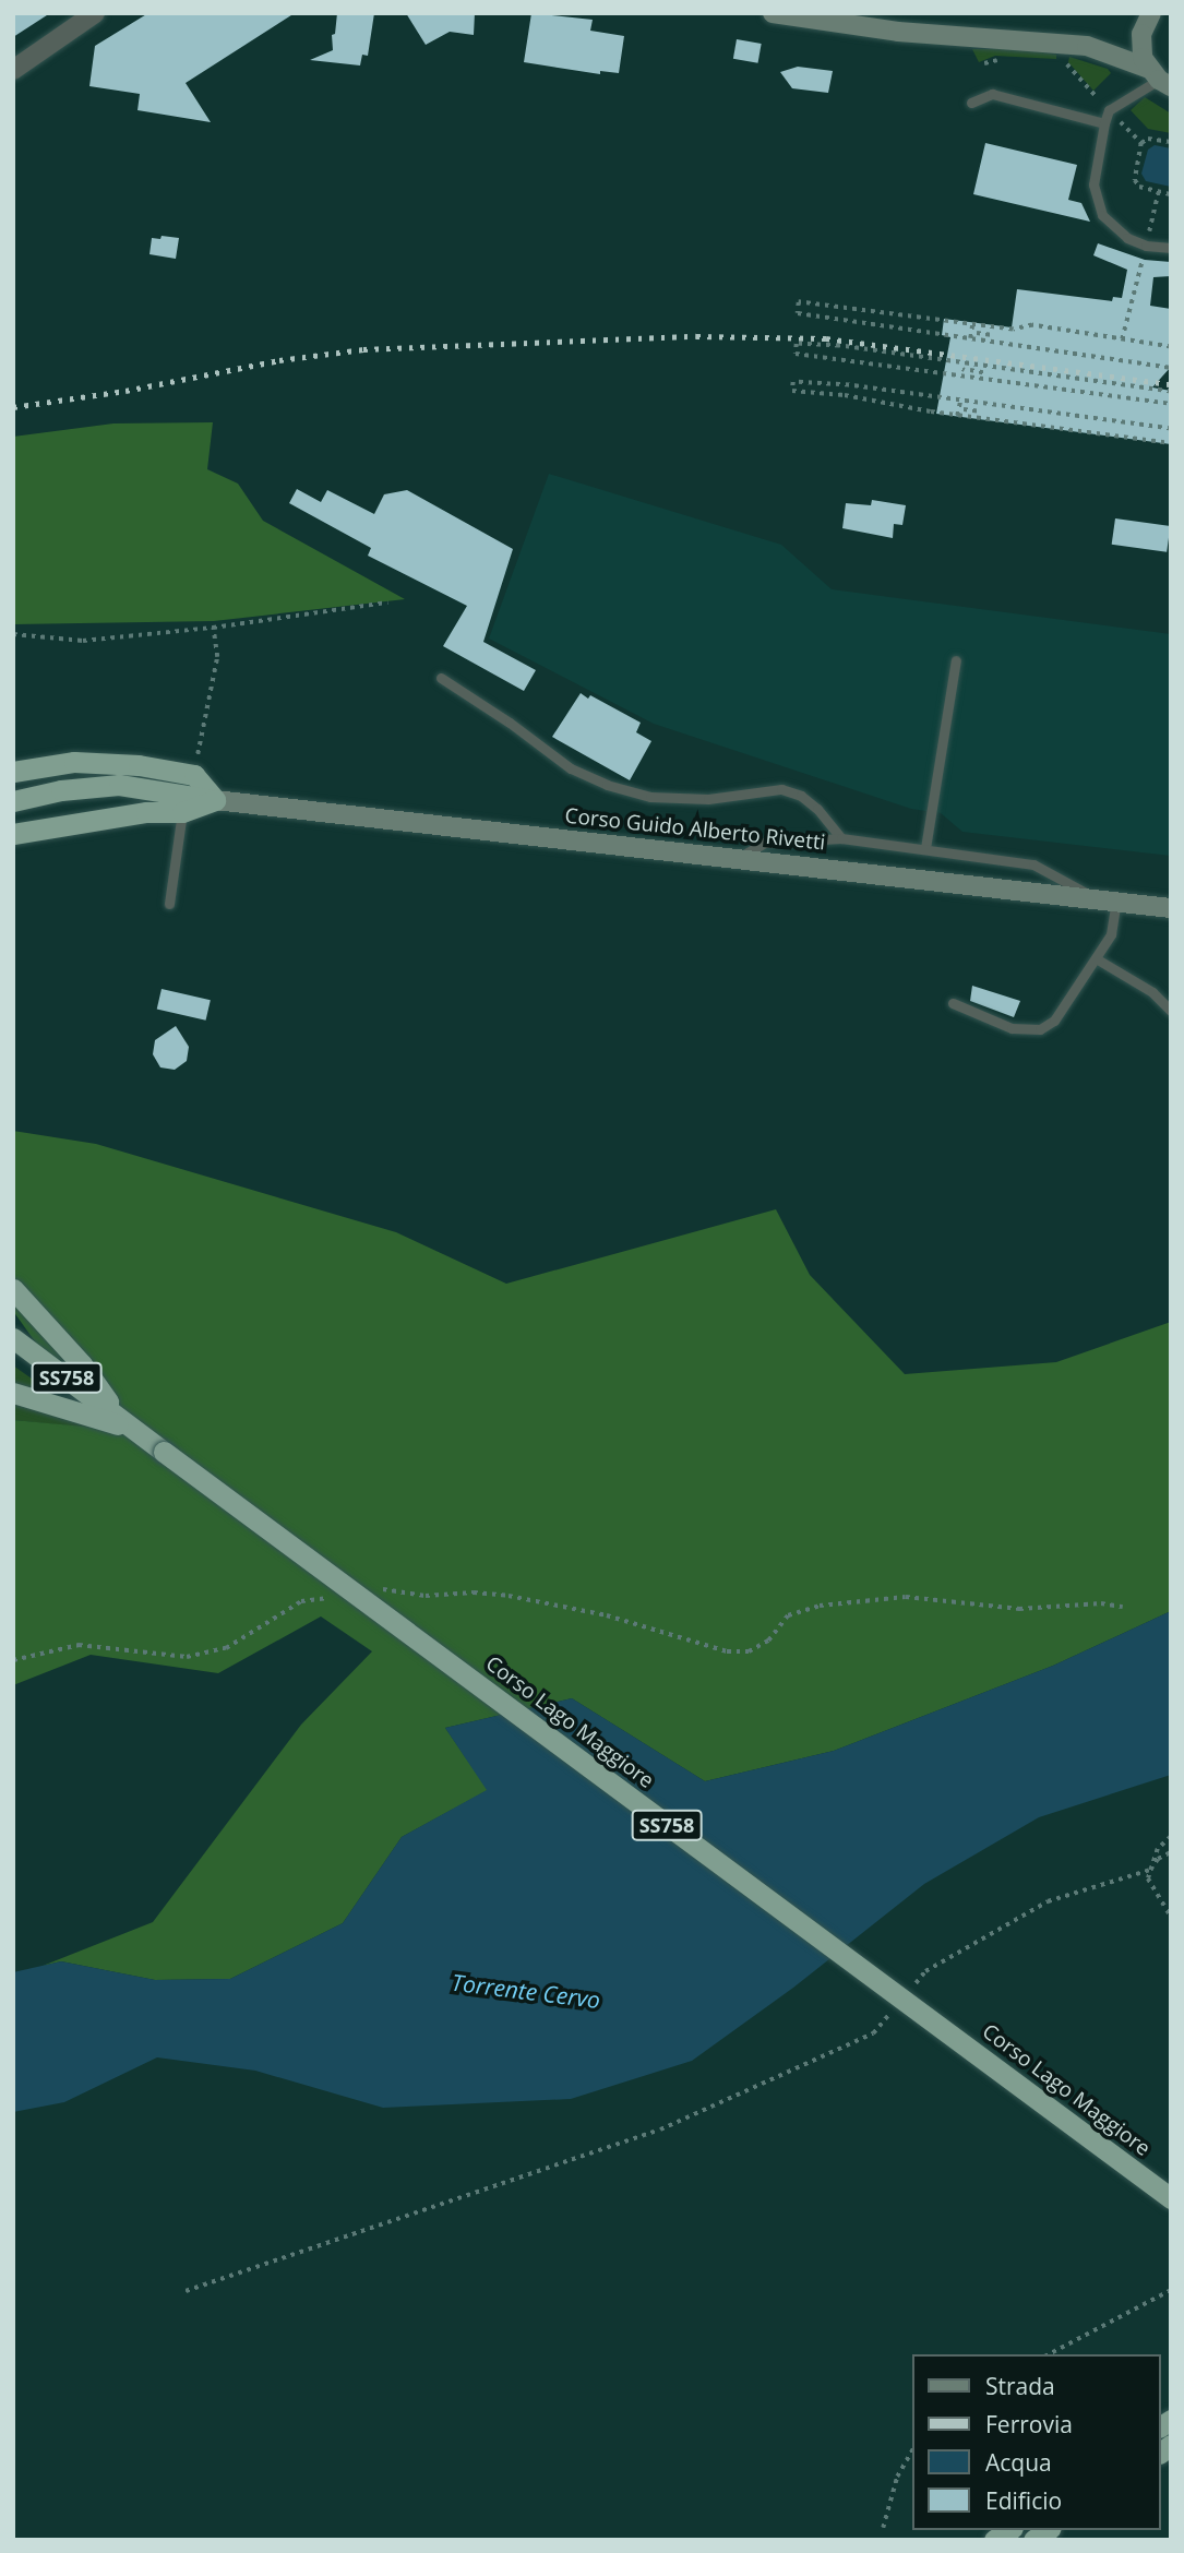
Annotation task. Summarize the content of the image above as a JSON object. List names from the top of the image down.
{
  "streets": {
    "highway": ["SS758", "Corso Lago Maggiore"],
    "main road": ["Corso Guido Alberto Rivetti"]
  },
  "water": ["Torrente Cervo"],
  "legend": [
    "Strada",
    "Ferrovia",
    "Acqua",
    "Edificio"
  ]
}
